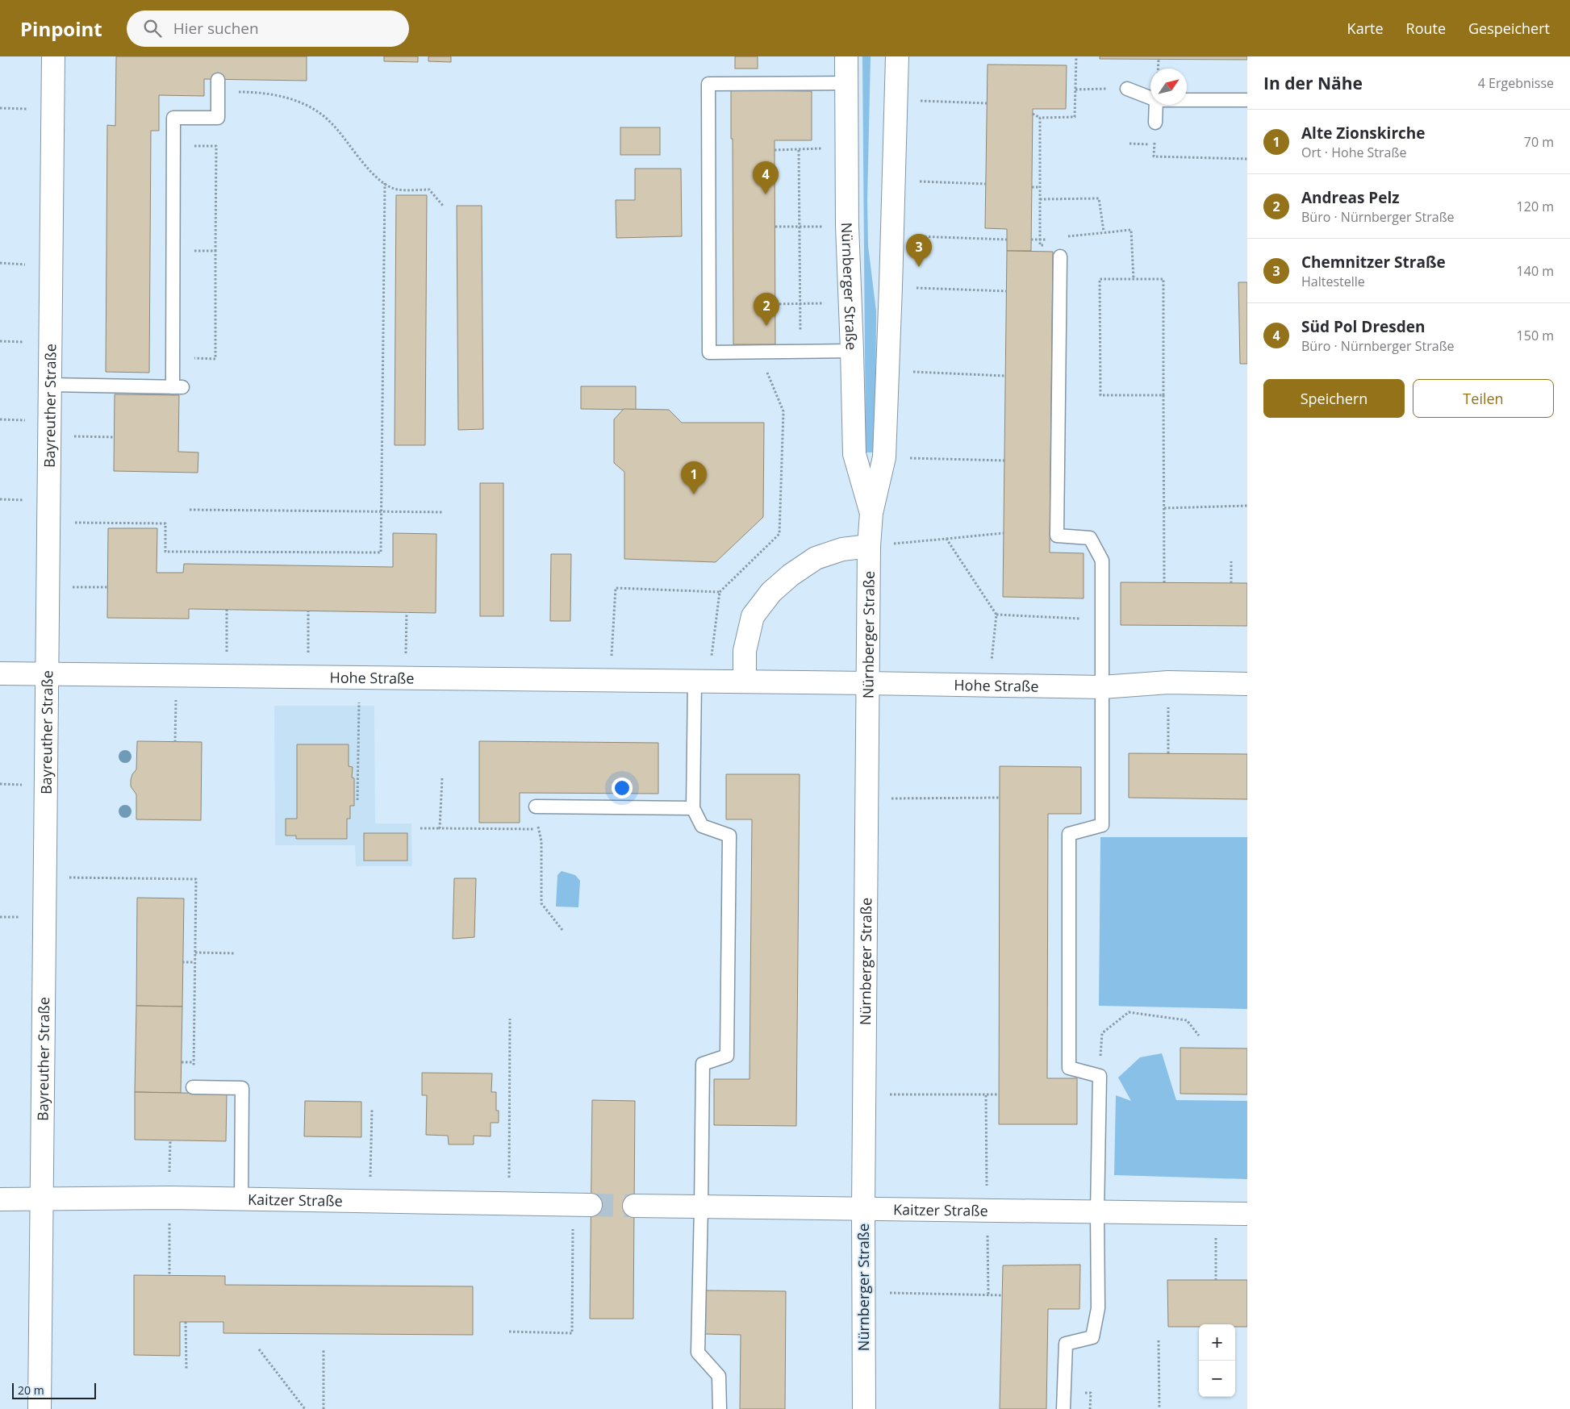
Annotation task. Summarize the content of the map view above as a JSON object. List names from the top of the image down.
{
  "streets": {
    "street": [
      "Nürnberger Straße",
      "Bayreuther Straße",
      "Hohe Straße",
      "Kaitzer Straße"
    ]
  },
  "crossings": [
    ["Nürnberger Straße", "Hohe Straße"],
    ["Nürnberger Straße", "Kaitzer Straße"],
    ["Bayreuther Straße", "Hohe Straße"],
    ["Bayreuther Straße", "Kaitzer Straße"]
  ],
  "scale_bar": "20 m",
  "north": "top right",
  "page": {
    "header": "Pinpoint",
    "search": "Hier suchen",
    "nav": ["Karte", "Route", "Gespeichert"],
    "heading": ["In der Nähe", "4 Ergebnisse"],
    "list": [
      {
        "mark": "1",
        "name": "Alte Zionskirche",
        "note": "Ort · Hohe Straße",
        "value": "70 m"
      },
      {
        "mark": "2",
        "name": "Andreas Pelz",
        "note": "Büro · Nürnberger Straße",
        "value": "120 m"
      },
      {
        "mark": "3",
        "name": "Chemnitzer Straße",
        "note": "Haltestelle",
        "value": "140 m"
      },
      {
        "mark": "4",
        "name": "Süd Pol Dresden",
        "note": "Büro · Nürnberger Straße",
        "value": "150 m"
      }
    ],
    "pins": [
      "4",
      "3",
      "2",
      "1"
    ],
    "buttons": ["Speichern", "Teilen"],
    "map_buttons": ["+", "−"],
    "scale": "20 m"
  }
}
